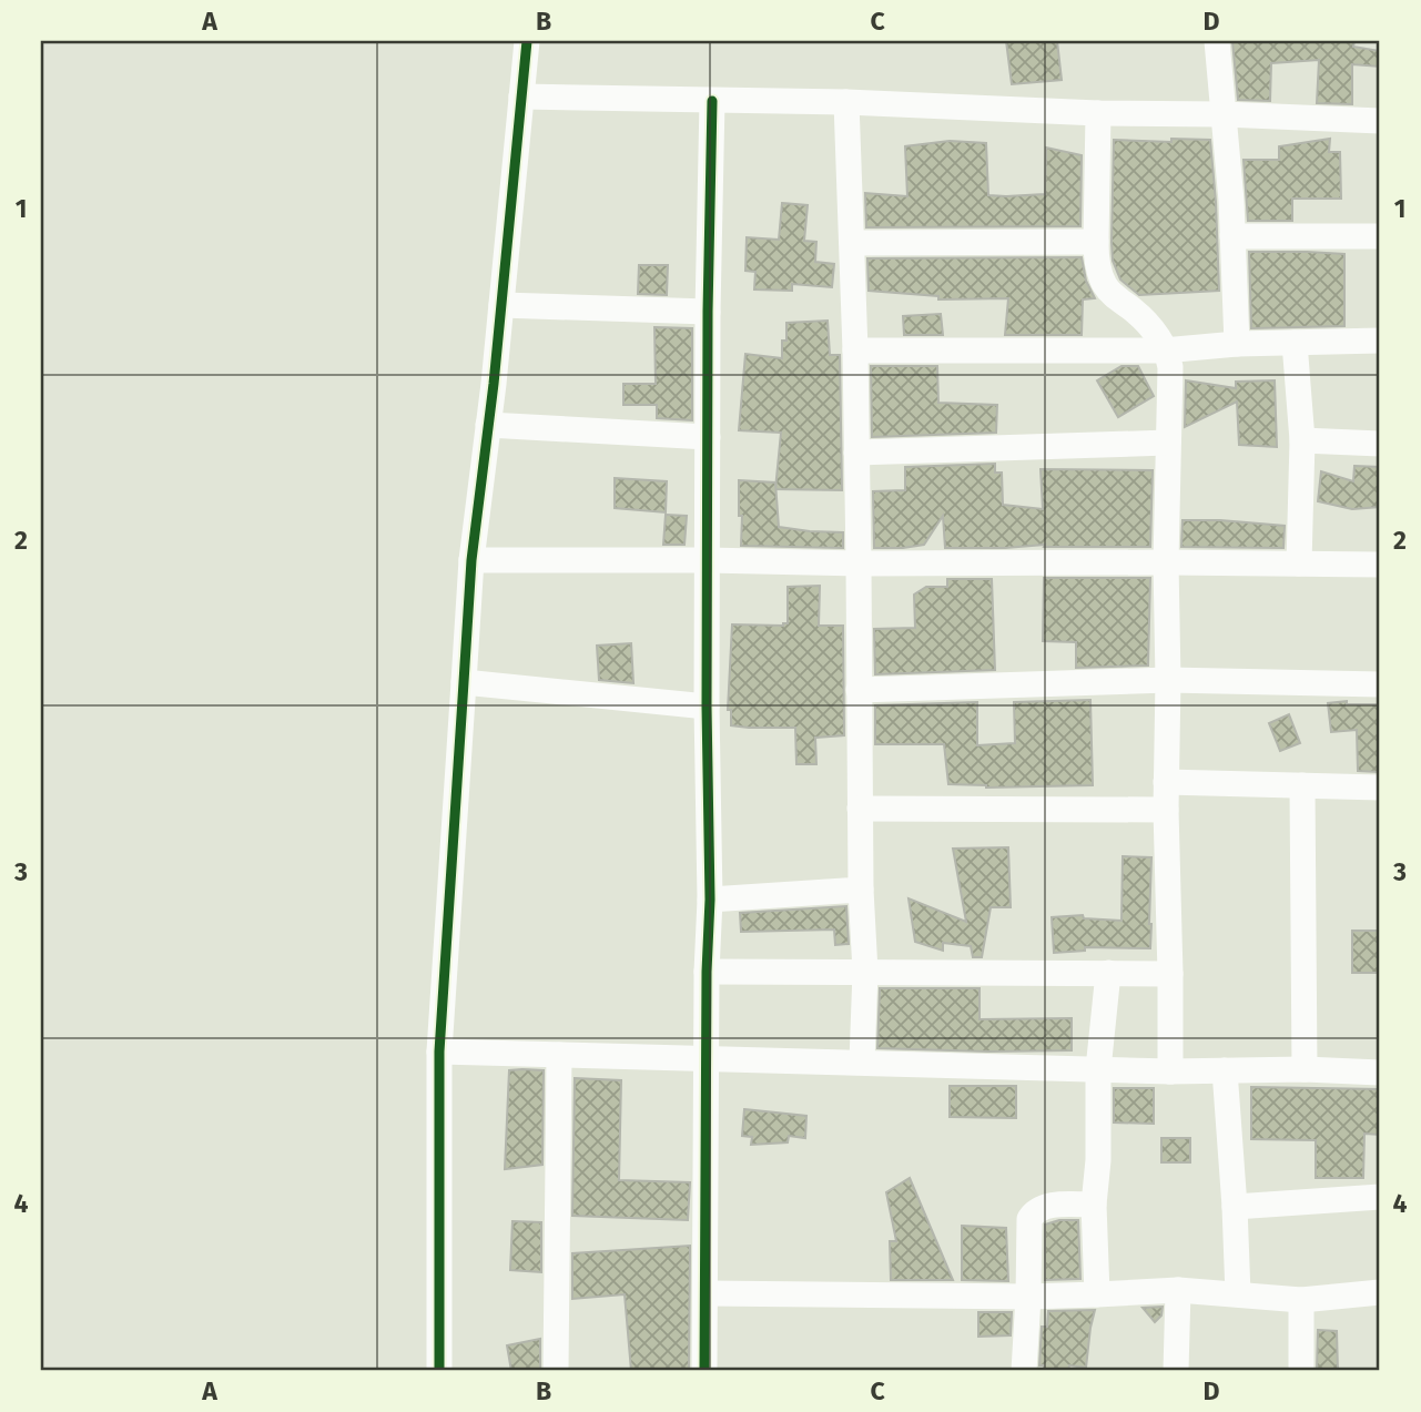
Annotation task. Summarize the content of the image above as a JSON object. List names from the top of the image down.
{
  "grid": {
    "columns": [
      "A",
      "B",
      "C",
      "D"
    ],
    "rows": [
      "1",
      "2",
      "3",
      "4"
    ]
  }
}
